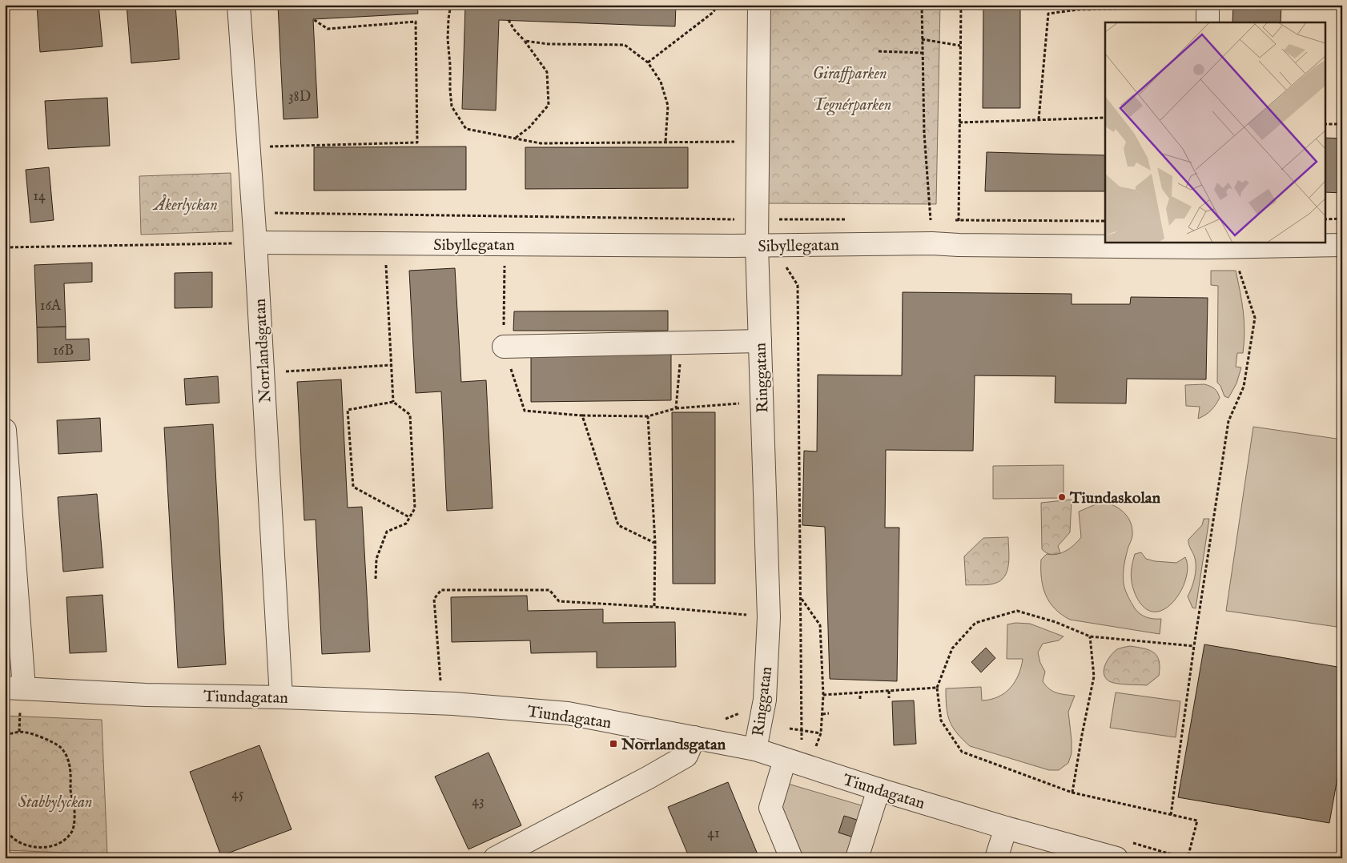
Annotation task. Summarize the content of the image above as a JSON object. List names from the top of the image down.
{
  "streets": {
    "street": [
      "Sibyllegatan",
      "Norrlandsgatan",
      "Ringgatan",
      "Tiundagatan"
    ]
  },
  "crossings": [
    ["Sibyllegatan", "Norrlandsgatan"],
    ["Sibyllegatan", "Ringgatan"],
    ["Norrlandsgatan", "Tiundagatan"],
    ["Ringgatan", "Tiundagatan"]
  ],
  "parks": [
    "Giraffparken",
    "Tegnérparken",
    "Åkerlyckan",
    "Stabbylyckan"
  ],
  "places": {
    "other": ["Tiundaskolan"],
    "transit": ["Norrlandsgatan"]
  },
  "house_numbers": [
    "38D",
    "14",
    "16A",
    "16B",
    "45",
    "43",
    "41"
  ]
}
